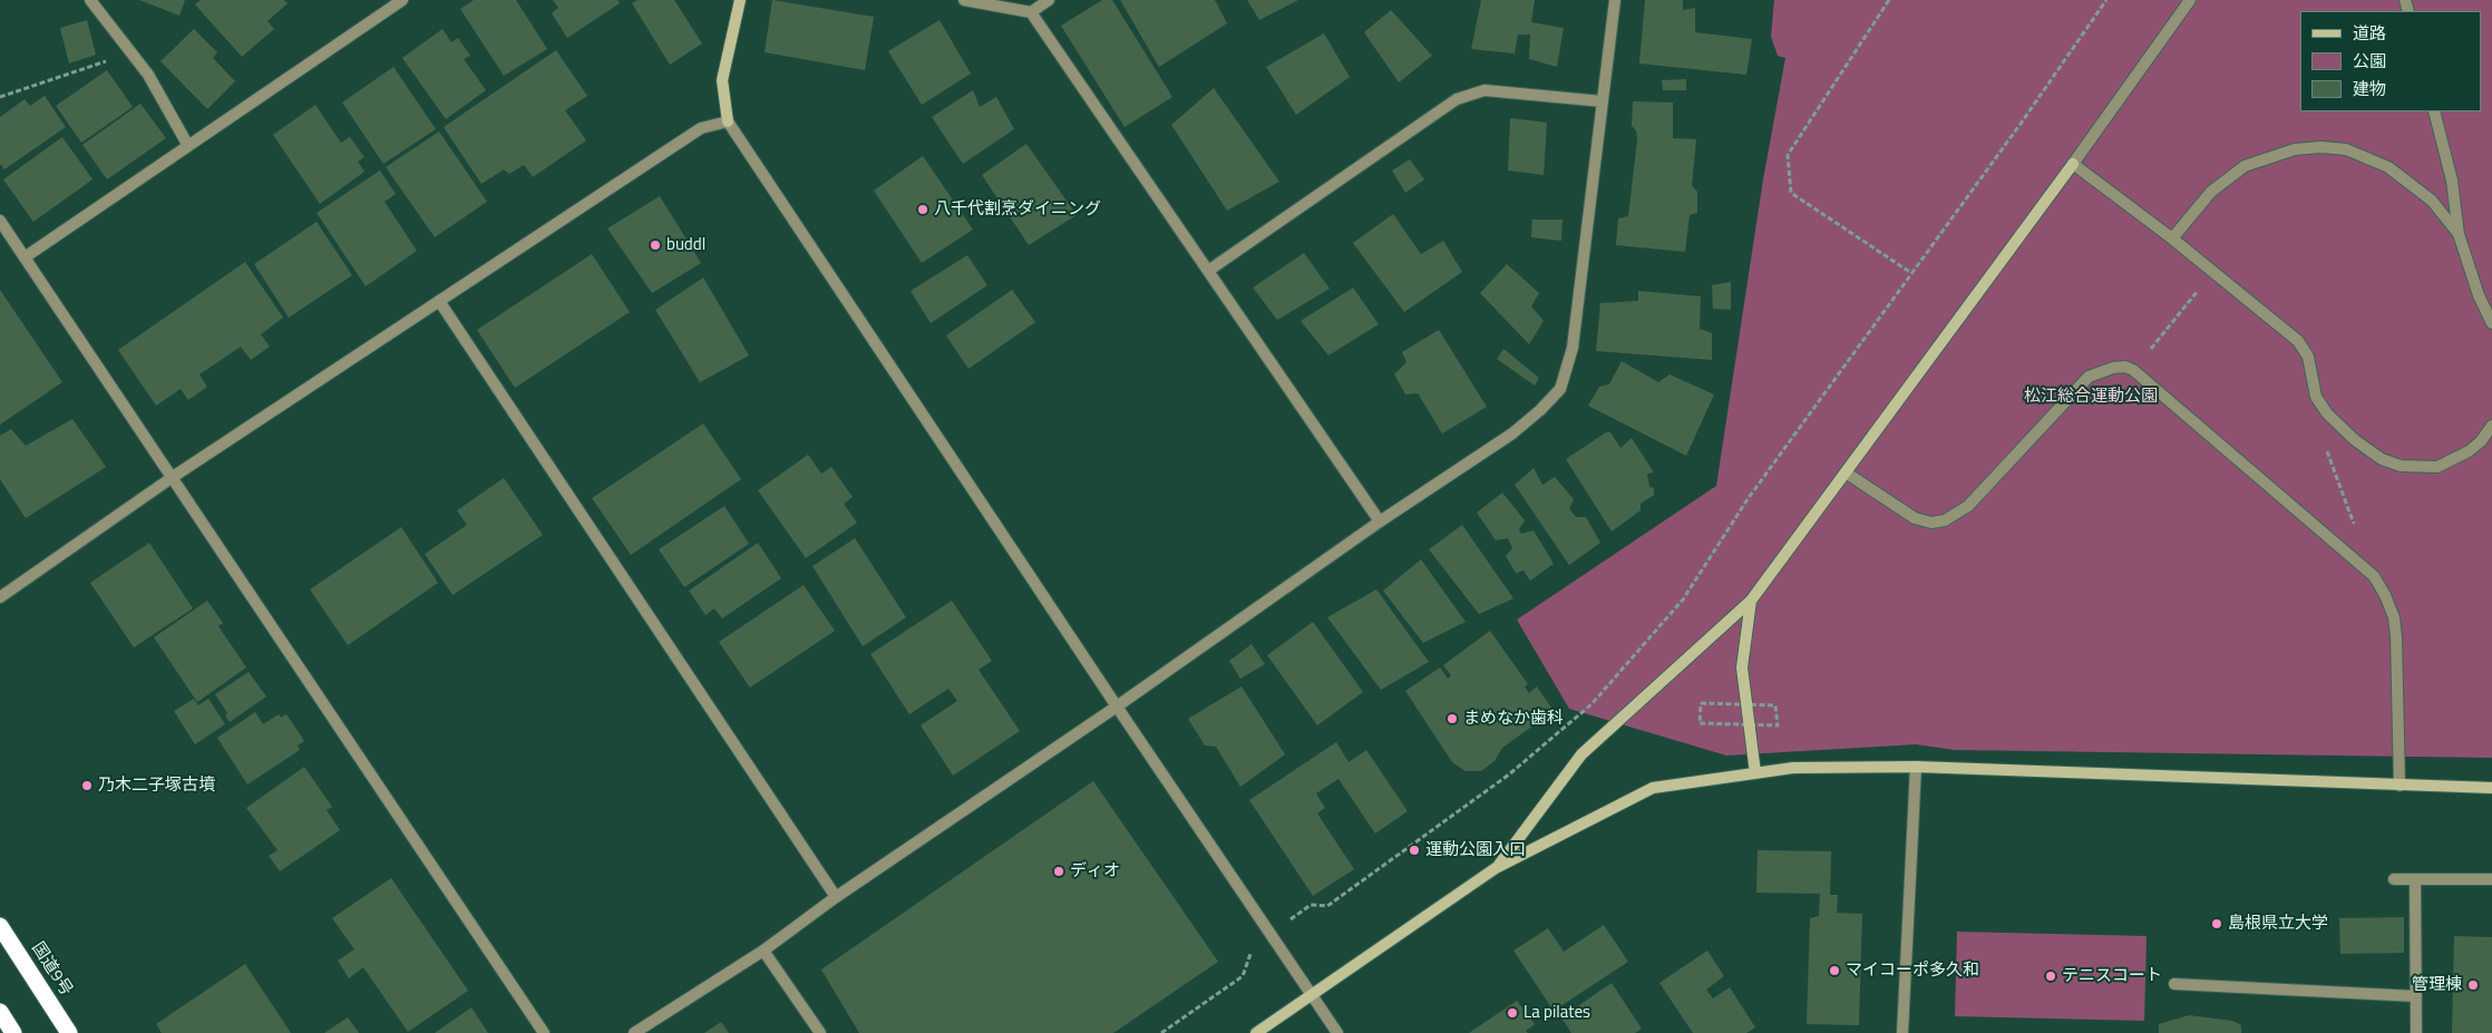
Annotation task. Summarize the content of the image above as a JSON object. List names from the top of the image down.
{
  "streets": {
    "highway": ["国道9号"]
  },
  "parks": ["松江総合運動公園"],
  "places": [
    "八千代割烹ダイニング",
    "buddl",
    "まめなか歯科",
    "乃木二子塚古墳",
    "運動公園入口",
    "ディオ",
    "島根県立大学",
    "マイコーポ多久和",
    "テニスコート",
    "管理棟",
    "La pilates"
  ],
  "legend": ["道路", "公園", "建物"]
}
